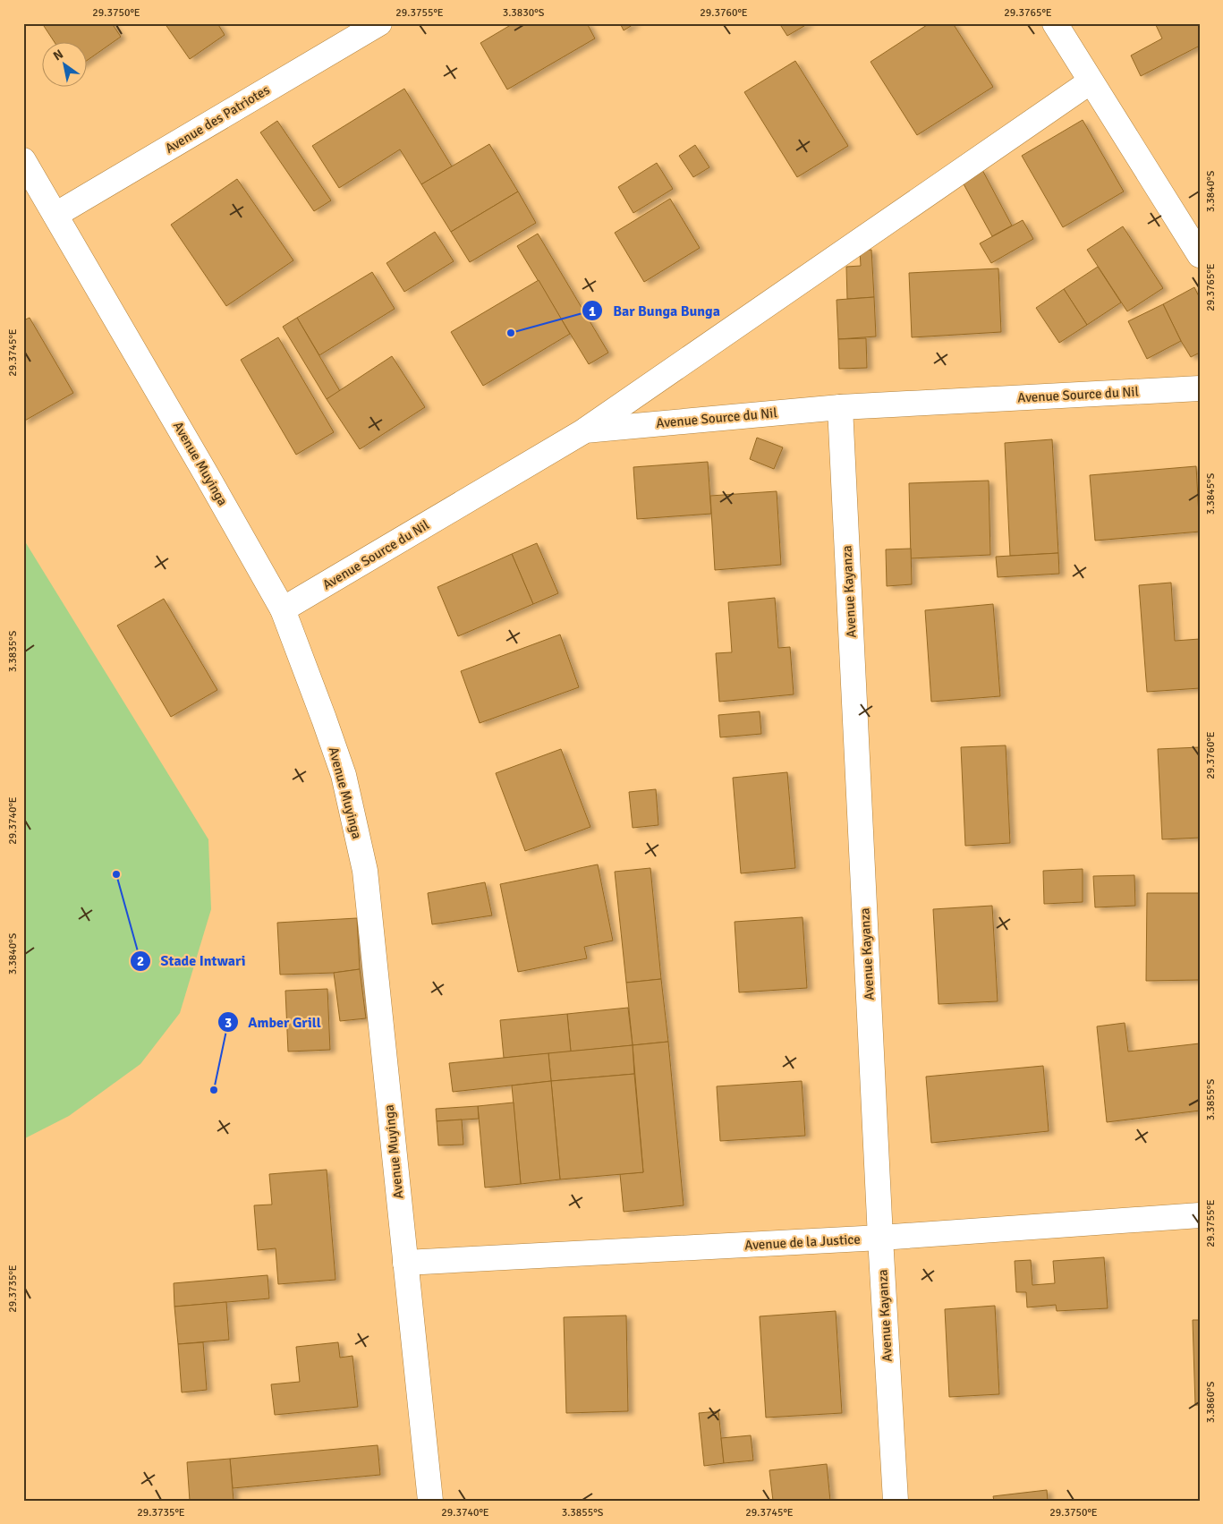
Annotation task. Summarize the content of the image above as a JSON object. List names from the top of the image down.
{
  "streets": {
    "street": [
      "Avenue des Patriotes",
      "Avenue Source du Nil",
      "Avenue Muyinga",
      "Avenue Kayanza",
      "Avenue de la Justice"
    ]
  },
  "crossings": [
    ["Avenue des Patriotes", "Avenue Muyinga"],
    ["Avenue Source du Nil", "Avenue Muyinga"],
    ["Avenue Source du Nil", "Avenue Kayanza"],
    ["Avenue Muyinga", "Avenue de la Justice"],
    ["Avenue Kayanza", "Avenue de la Justice"]
  ],
  "places": ["Bar Bunga Bunga", "Stade Intwari", "Amber Grill"],
  "north": "top left",
  "coordinates": [
    "29.3750°E",
    "29.3755°E",
    "3.3830°S",
    "29.3760°E",
    "29.3765°E",
    "3.3840°S",
    "29.3745°E",
    "3.3845°S",
    "3.3835°S",
    "29.3740°E",
    "3.3855°S",
    "29.3735°E",
    "3.3860°S"
  ]
}
